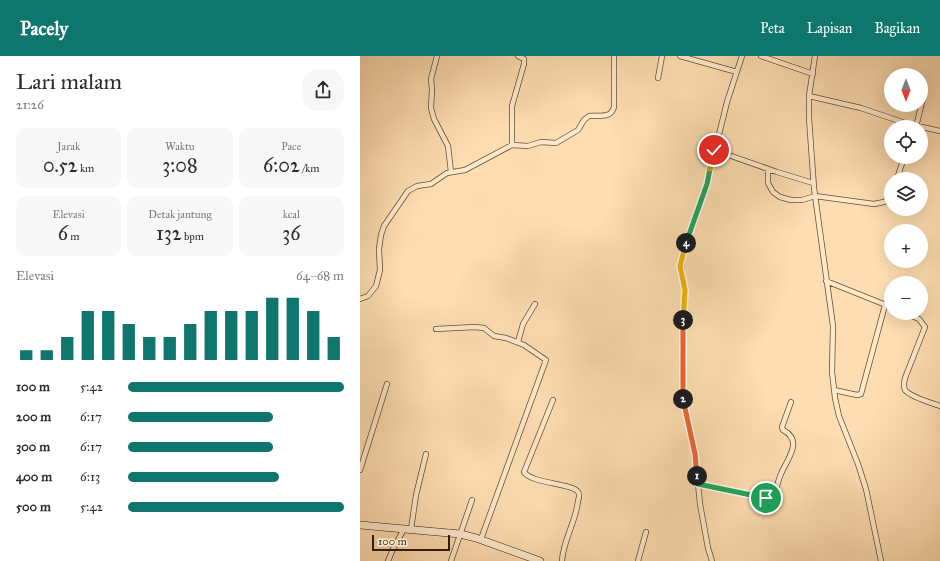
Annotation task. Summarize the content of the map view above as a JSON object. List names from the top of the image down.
{
  "scale_bar": "100 m",
  "north": "bottom",
  "page": {
    "header": "Pacely",
    "nav": ["Peta", "Lapisan", "Bagikan"],
    "heading": ["Lari malam", "21:26"],
    "map_buttons": ["+", "−"],
    "stats": [
      ["Jarak", "0.52 km"],
      ["Waktu", "3:08"],
      ["Pace", "6:02 /km"],
      ["Elevasi", "6 m"],
      ["Detak jantung", "132 bpm"],
      ["kcal", "36"]
    ],
    "pins": [
      "4",
      "3",
      "2",
      "1"
    ],
    "chart": ["Elevasi", "64–68 m"],
    "list": [
      {
        "name": "100 m",
        "note": "5:42"
      },
      {
        "name": "200 m",
        "note": "6:17"
      },
      {
        "name": "300 m",
        "note": "6:17"
      },
      {
        "name": "400 m",
        "note": "6:13"
      },
      {
        "name": "500 m",
        "note": "5:42"
      }
    ],
    "scale": "100 m"
  }
}
